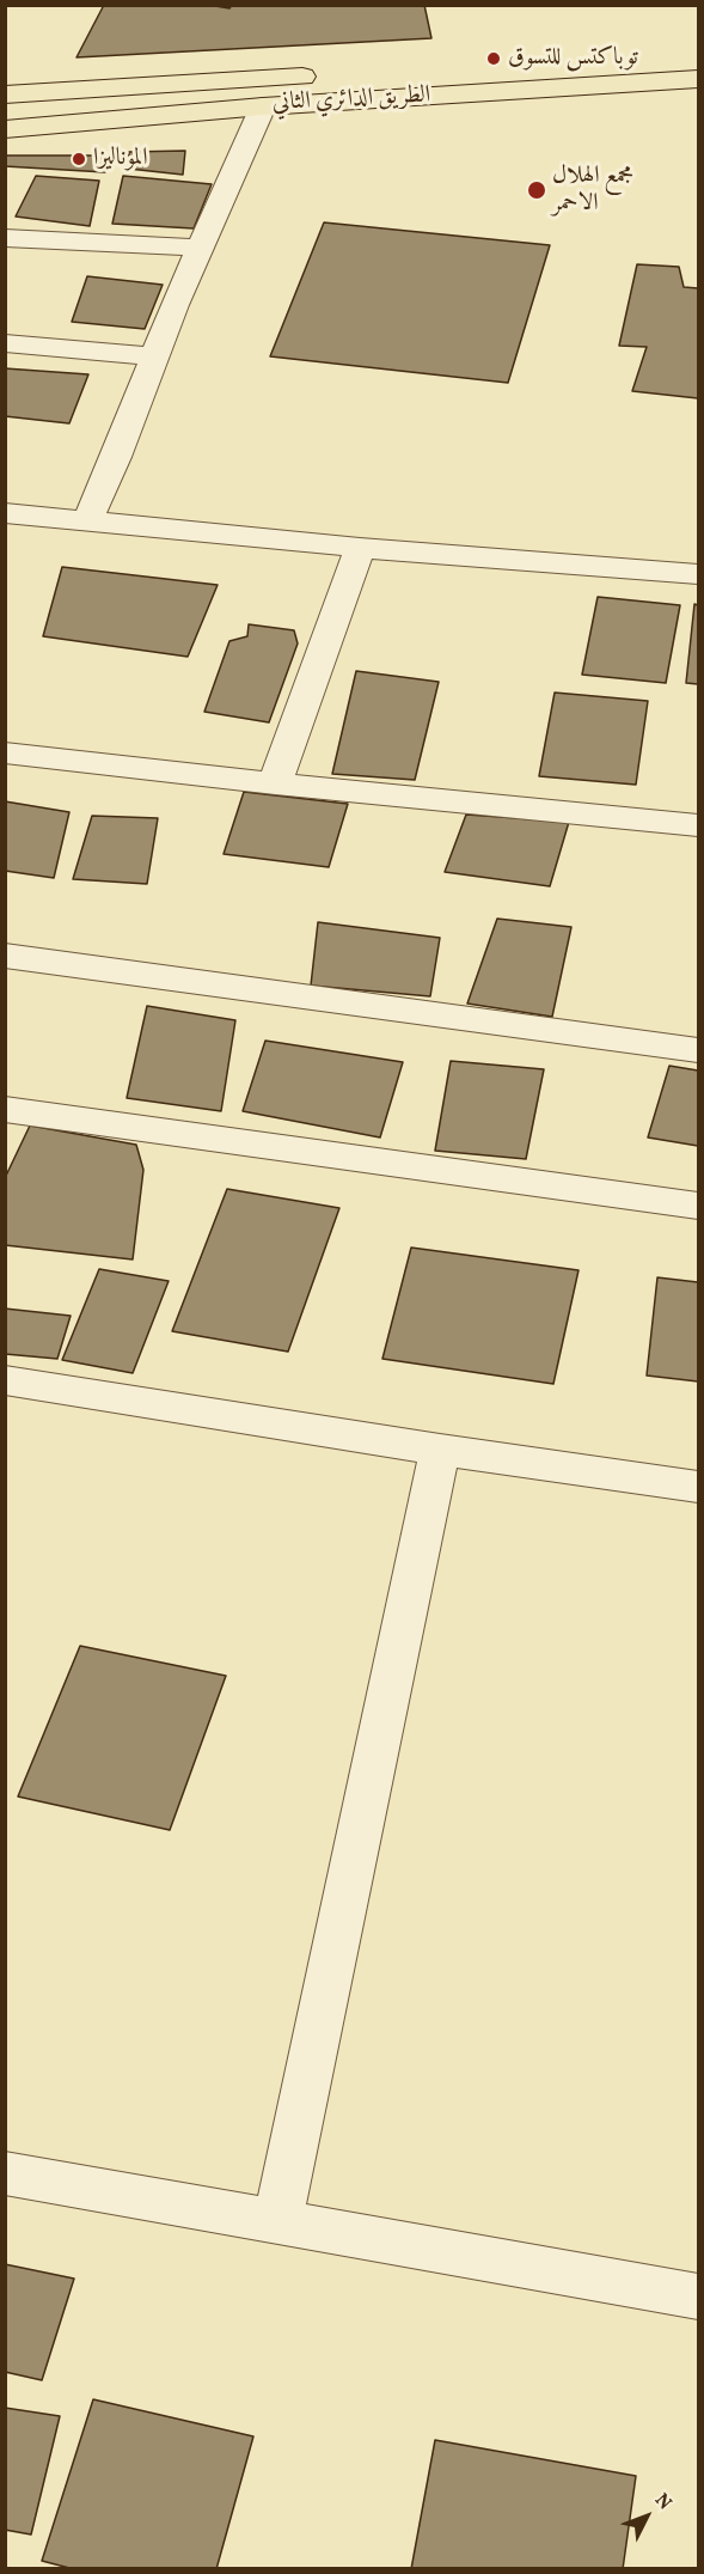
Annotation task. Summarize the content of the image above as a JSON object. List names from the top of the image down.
{
  "streets": {
    "main road": ["الطريق الدائري الثاني"]
  },
  "places": ["توباكتس للتسوق", "الموناليزا", "مجمع الهلال الاحمر"],
  "north": "top right"
}
